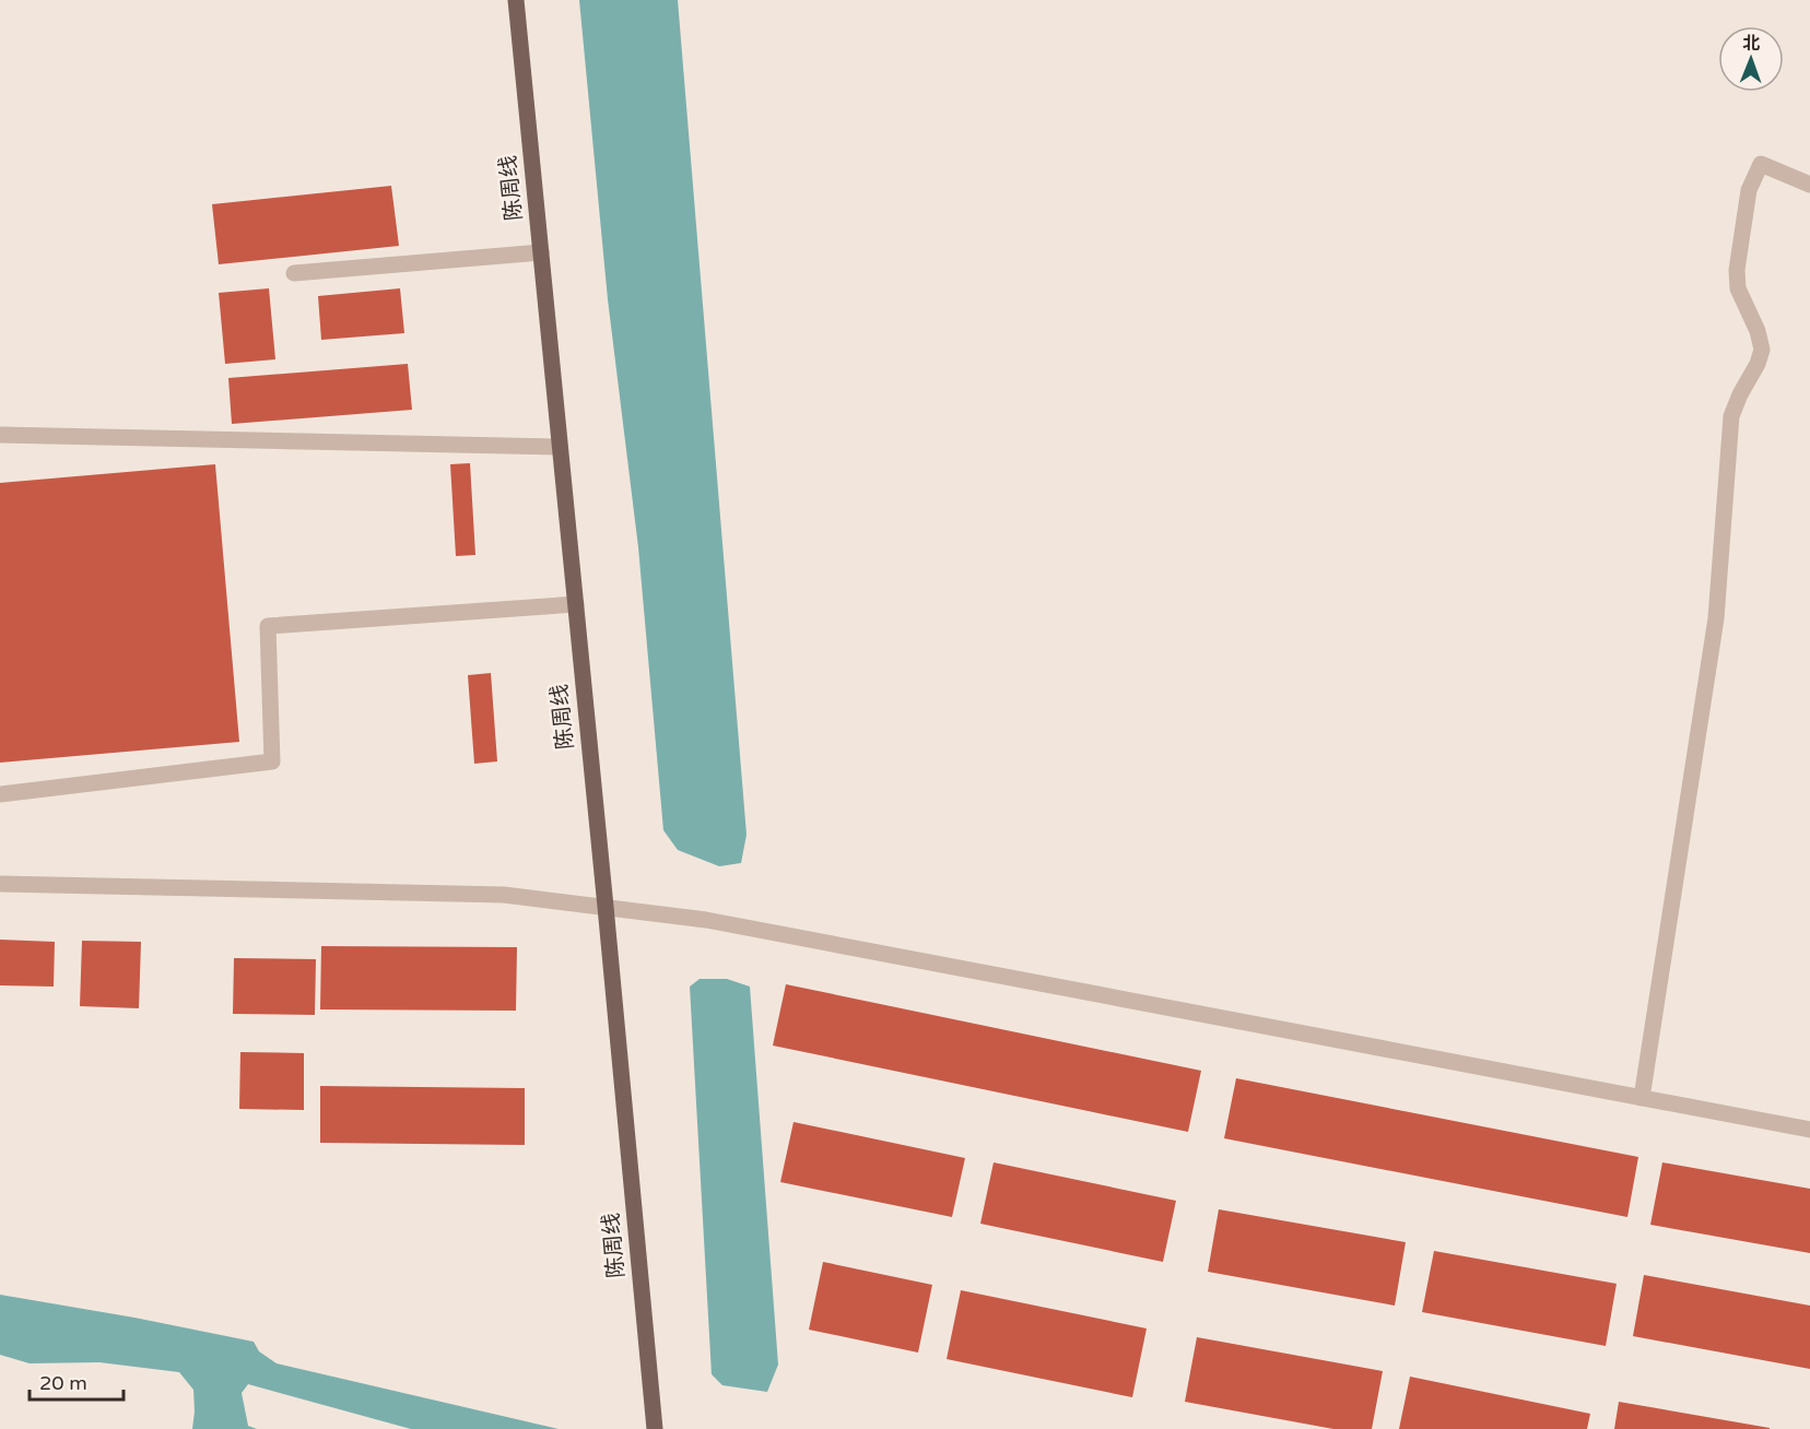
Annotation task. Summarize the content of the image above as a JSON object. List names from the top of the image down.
{
  "streets": {
    "main road": ["陈周线"]
  },
  "scale_bar": "20 m",
  "north": "top"
}
